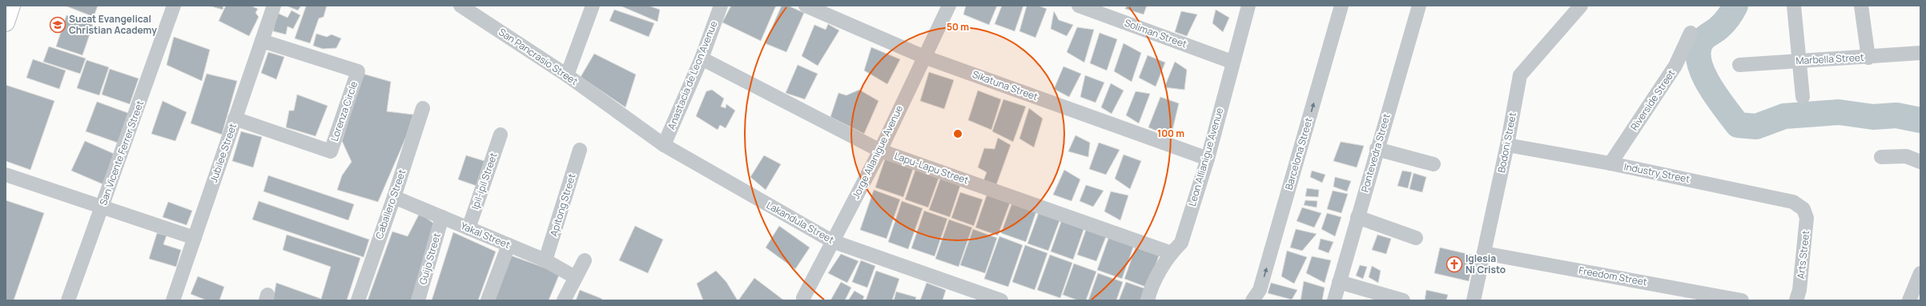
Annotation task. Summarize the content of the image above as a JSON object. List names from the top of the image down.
{
  "streets": {
    "street": [
      "Soliman Street",
      "San Pancrasio Street",
      "Marbella Street",
      "Anastacia de Leon Avenue",
      "Sikatuna Street",
      "Riverside Street",
      "Lorenza Circle",
      "Bodoni Street",
      "Jorge Allanigue Avenue",
      "San Vicente Ferrer Street",
      "Jubilee Street",
      "Pontevedra Street",
      "Barcelona Street",
      "Leon Allianigue Avenue",
      "Lapu-Lapu Street",
      "Industry Street",
      "Ipil-ipil Street",
      "Caballero Street",
      "Apitong Street",
      "Lakandula Street",
      "Yakal Street",
      "Arts Street",
      "Guijo Street",
      "Freedom Street"
    ]
  },
  "crossings": [
    ["Soliman Street", "Leon Allianigue Avenue"],
    ["San Pancrasio Street", "Lakandula Street"],
    ["Anastacia de Leon Avenue", "Lapu-Lapu Street"],
    ["Anastacia de Leon Avenue", "Lakandula Street"],
    ["Sikatuna Street", "Jorge Allanigue Avenue"],
    ["Sikatuna Street", "Leon Allianigue Avenue"],
    ["Riverside Street", "Industry Street"],
    ["Lorenza Circle", "Jubilee Street"],
    ["Bodoni Street", "Industry Street"],
    ["Bodoni Street", "Freedom Street"],
    ["Jorge Allanigue Avenue", "Lapu-Lapu Street"],
    ["Jorge Allanigue Avenue", "Lakandula Street"],
    ["Leon Allianigue Avenue", "Lapu-Lapu Street"],
    ["Industry Street", "Arts Street"],
    ["Ipil-ipil Street", "Yakal Street"],
    ["Caballero Street", "Yakal Street"],
    ["Apitong Street", "Yakal Street"],
    ["Yakal Street", "Guijo Street"]
  ],
  "one_way": ["Barcelona Street"],
  "places": {
    "school or university": ["Sucat Evangelical Christian Academy"],
    "church": ["Iglesia Ni Cristo"]
  },
  "rings": ["50 m", "100 m"]
}
